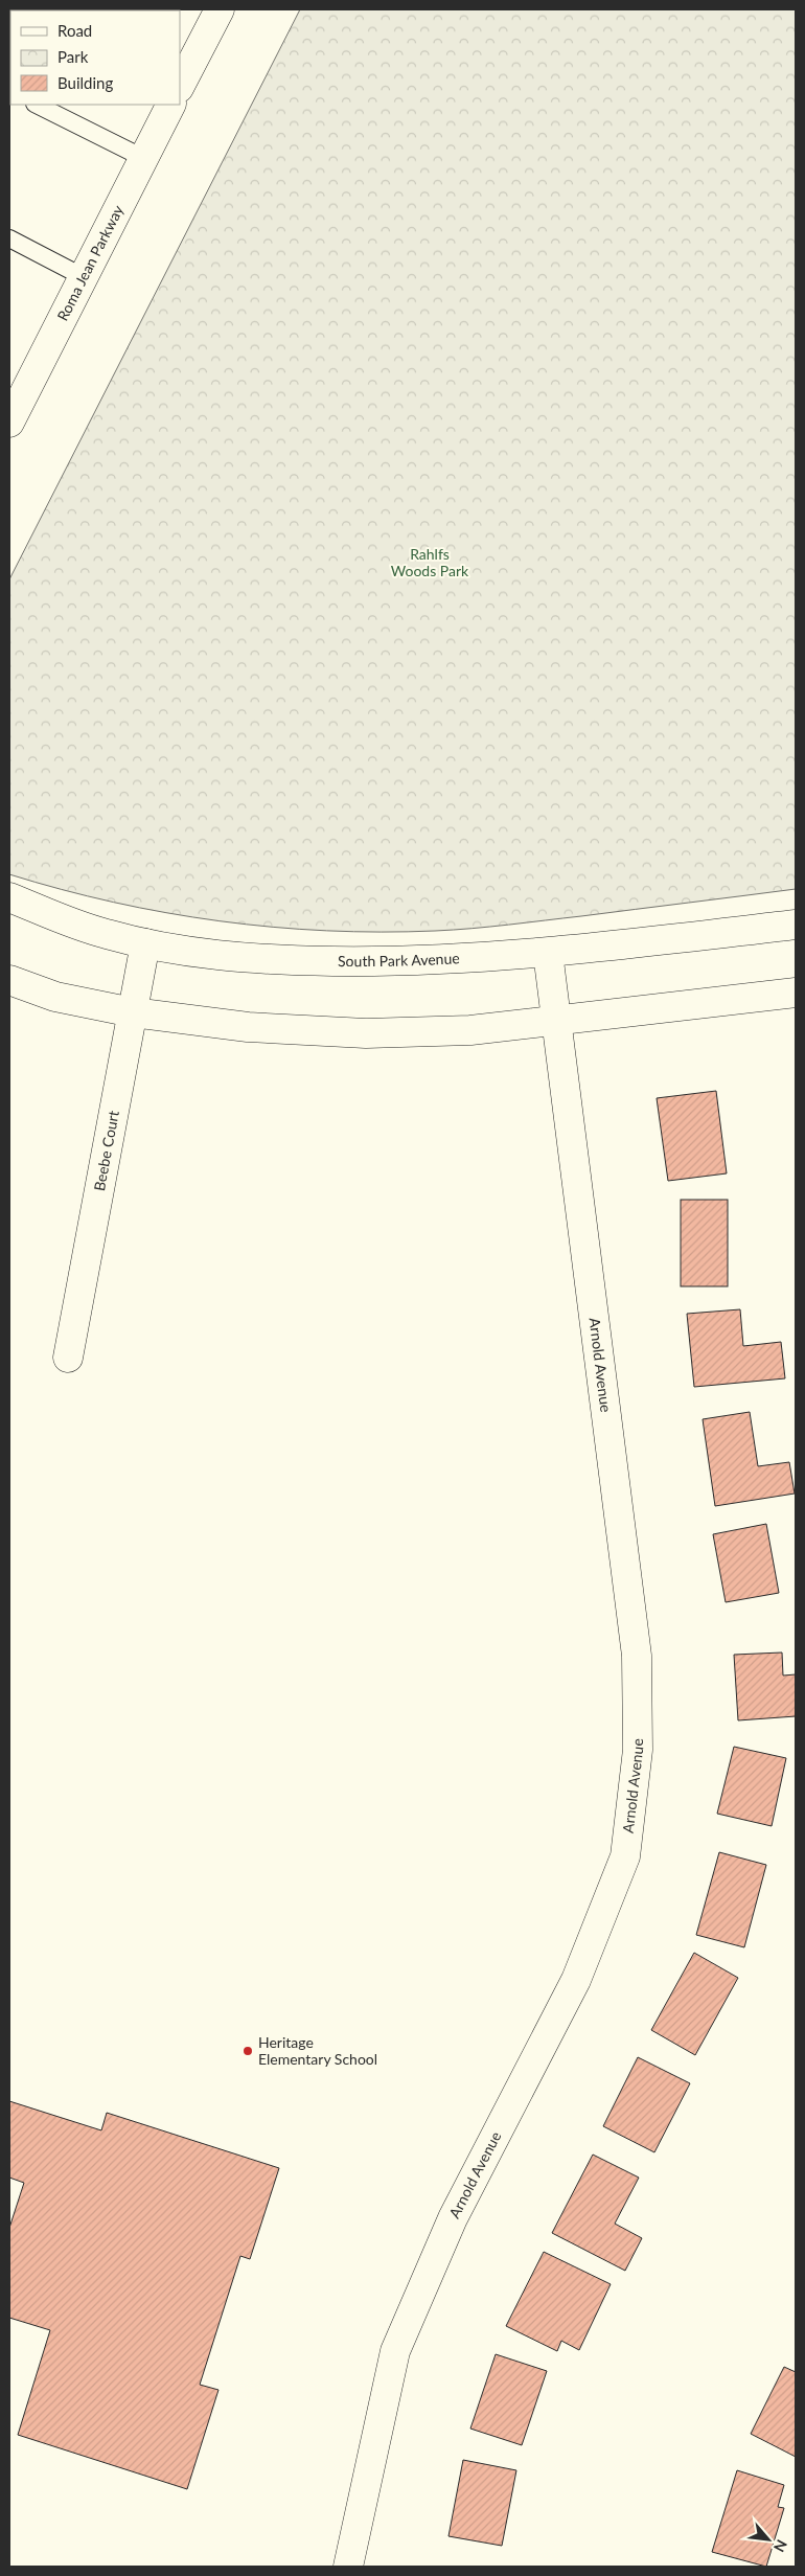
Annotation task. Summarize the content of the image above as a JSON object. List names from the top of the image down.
{
  "streets": {
    "street": [
      "Roma Jean Parkway",
      "South Park Avenue",
      "Beebe Court",
      "Arnold Avenue"
    ]
  },
  "crossings": [
    ["South Park Avenue", "Beebe Court"],
    ["South Park Avenue", "Arnold Avenue"]
  ],
  "parks": ["Rahlfs Woods Park"],
  "places": ["Heritage Elementary School"],
  "legend": ["Road", "Park", "Building"],
  "north": "bottom right"
}
